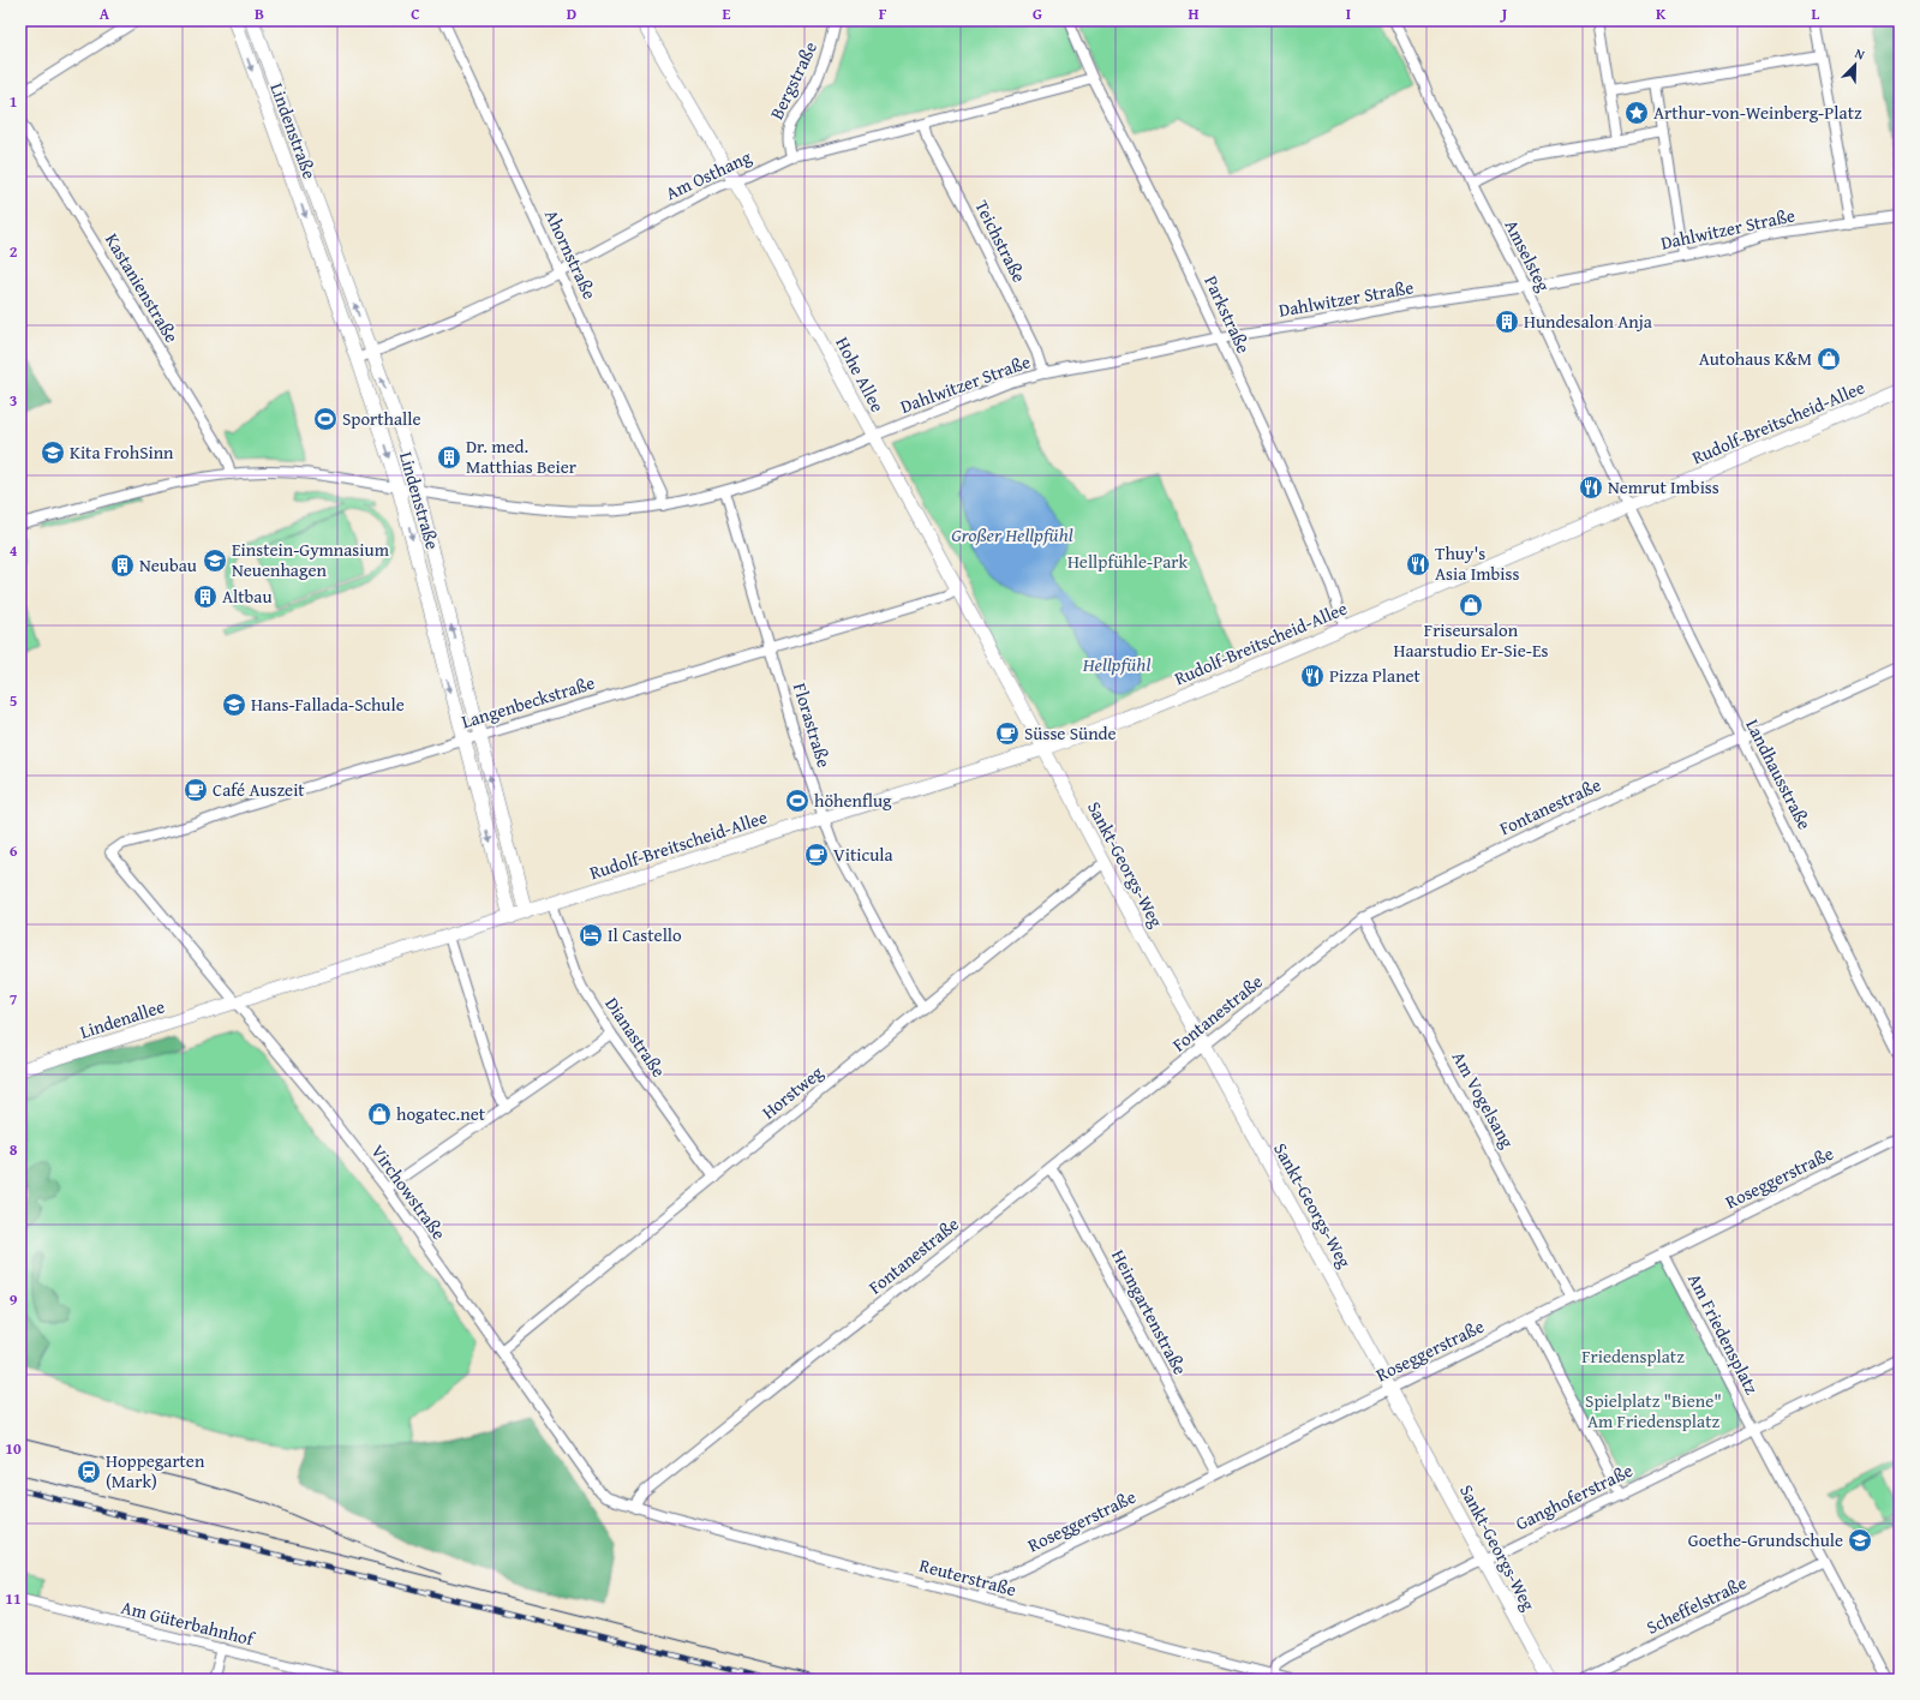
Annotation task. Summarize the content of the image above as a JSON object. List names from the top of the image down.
{
  "streets": {
    "street": [
      "Bergstraße",
      "Lindenstraße",
      "Am Osthang",
      "Dahlwitzer Straße",
      "Teichstraße",
      "Ahornstraße",
      "Amselsteg",
      "Kastanienstraße",
      "Parkstraße",
      "Hohe Allee",
      "Rudolf-Breitscheid-Allee",
      "Langenbeckstraße",
      "Florastraße",
      "Landhausstraße",
      "Fontanestraße",
      "Sankt-Georgs-Weg",
      "Lindenallee",
      "Dianastraße",
      "Horstweg",
      "Am Vogelsang",
      "Roseggerstraße",
      "Virchowstraße",
      "Heimgartenstraße",
      "Am Friedensplatz",
      "Ganghoferstraße",
      "Reuterstraße",
      "Scheffelstraße",
      "Am Güterbahnhof"
    ]
  },
  "crossings": [
    ["Bergstraße", "Am Osthang"],
    ["Lindenstraße", "Am Osthang"],
    ["Lindenstraße", "Dahlwitzer Straße"],
    ["Lindenstraße", "Rudolf-Breitscheid-Allee"],
    ["Lindenstraße", "Langenbeckstraße"],
    ["Am Osthang", "Teichstraße"],
    ["Am Osthang", "Ahornstraße"],
    ["Am Osthang", "Parkstraße"],
    ["Am Osthang", "Hohe Allee"],
    ["Dahlwitzer Straße", "Teichstraße"],
    ["Dahlwitzer Straße", "Ahornstraße"],
    ["Dahlwitzer Straße", "Amselsteg"],
    ["Dahlwitzer Straße", "Kastanienstraße"],
    ["Dahlwitzer Straße", "Parkstraße"],
    ["Dahlwitzer Straße", "Hohe Allee"],
    ["Dahlwitzer Straße", "Florastraße"],
    ["Amselsteg", "Rudolf-Breitscheid-Allee"],
    ["Amselsteg", "Landhausstraße"],
    ["Parkstraße", "Rudolf-Breitscheid-Allee"],
    ["Hohe Allee", "Rudolf-Breitscheid-Allee"],
    ["Hohe Allee", "Langenbeckstraße"],
    ["Hohe Allee", "Sankt-Georgs-Weg"],
    ["Rudolf-Breitscheid-Allee", "Florastraße"],
    ["Rudolf-Breitscheid-Allee", "Landhausstraße"],
    ["Rudolf-Breitscheid-Allee", "Sankt-Georgs-Weg"],
    ["Rudolf-Breitscheid-Allee", "Lindenallee"],
    ["Rudolf-Breitscheid-Allee", "Dianastraße"],
    ["Rudolf-Breitscheid-Allee", "Virchowstraße"],
    ["Langenbeckstraße", "Florastraße"],
    ["Langenbeckstraße", "Virchowstraße"],
    ["Florastraße", "Horstweg"],
    ["Landhausstraße", "Fontanestraße"],
    ["Fontanestraße", "Sankt-Georgs-Weg"],
    ["Fontanestraße", "Am Vogelsang"],
    ["Fontanestraße", "Virchowstraße"],
    ["Fontanestraße", "Heimgartenstraße"],
    ["Fontanestraße", "Reuterstraße"],
    ["Sankt-Georgs-Weg", "Horstweg"],
    ["Sankt-Georgs-Weg", "Roseggerstraße"],
    ["Sankt-Georgs-Weg", "Ganghoferstraße"],
    ["Lindenallee", "Virchowstraße"],
    ["Dianastraße", "Horstweg"],
    ["Horstweg", "Virchowstraße"],
    ["Am Vogelsang", "Roseggerstraße"],
    ["Roseggerstraße", "Heimgartenstraße"],
    ["Roseggerstraße", "Am Friedensplatz"],
    ["Roseggerstraße", "Reuterstraße"],
    ["Virchowstraße", "Reuterstraße"],
    ["Am Friedensplatz", "Ganghoferstraße"],
    ["Am Friedensplatz", "Scheffelstraße"],
    ["Ganghoferstraße", "Reuterstraße"]
  ],
  "water": ["Großer Hellpfühl", "Hellpfühl"],
  "parks": ["Hellpfühle-Park", "Friedensplatz", "Spielplatz \"Biene\" Am Friedensplatz"],
  "places": {
    "place": ["Arthur-von-Weinberg-Platz"],
    "building": [
      "Hundesalon Anja",
      "Dr. med. Matthias Beier",
      "Neubau",
      "Altbau"
    ],
    "shop": ["Autohaus K&M", "Friseursalon Haarstudio Er-Sie-Es", "hogatec.net"],
    "sports": ["Sporthalle", "höhenflug"],
    "school or university": [
      "Kita FrohSinn",
      "Einstein-Gymnasium Neuenhagen",
      "Hans-Fallada-Schule",
      "Goethe-Grundschule"
    ],
    "restaurant": ["Nemrut Imbiss", "Thuy's Asia Imbiss", "Pizza Planet"],
    "cafe": ["Süsse Sünde", "Café Auszeit", "Viticula"],
    "hotel": ["Il Castello"],
    "station": ["Hoppegarten (Mark)"]
  },
  "north": "top right",
  "grid": {
    "columns": [
      "A",
      "B",
      "C",
      "D",
      "E",
      "F",
      "G",
      "H",
      "I",
      "J",
      "K",
      "L"
    ],
    "rows": [
      "1",
      "2",
      "3",
      "4",
      "5",
      "6",
      "7",
      "8",
      "9",
      "10",
      "11"
    ]
  }
}
